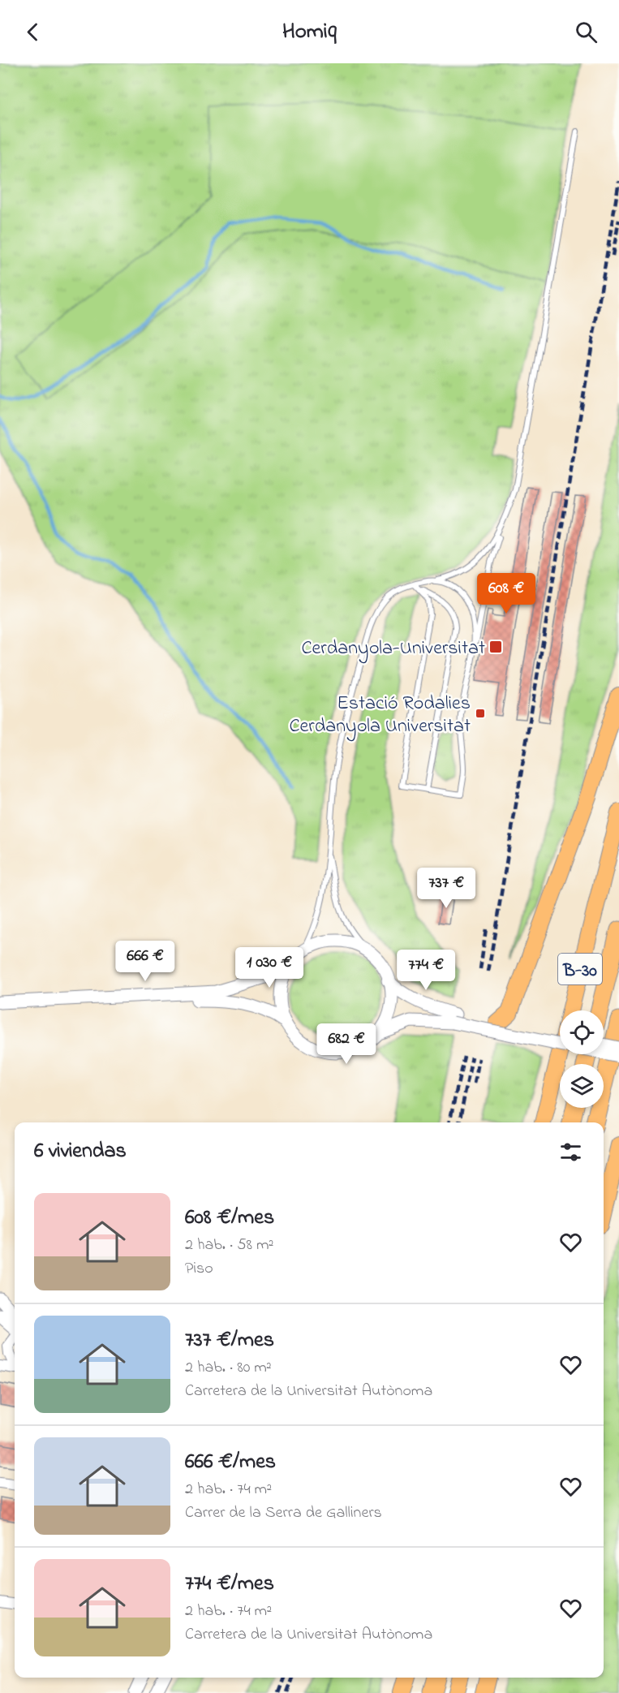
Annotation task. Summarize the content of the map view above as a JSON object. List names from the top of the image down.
{
  "streets": {
    "highway": ["B-30"]
  },
  "places": {
    "transit": ["Cerdanyola-Universitat", "Estació Rodalies Cerdanyola Universitat"]
  },
  "page": {
    "header": "Homiq",
    "price": [
      "608 €",
      "737 €",
      "666 €",
      "1 030 €",
      "774 €",
      "682 €"
    ],
    "heading": "6 viviendas",
    "list": [
      {
        "name": "608 €/mes",
        "note": "2 hab. · 58 m² · Piso"
      },
      {
        "name": "737 €/mes",
        "note": "2 hab. · 80 m² · Carretera de la Universitat Autònoma"
      },
      {
        "name": "666 €/mes",
        "note": "2 hab. · 74 m² · Carrer de la Serra de Galliners"
      },
      {
        "name": "774 €/mes",
        "note": "2 hab. · 74 m² · Carretera de la Universitat Autònoma"
      }
    ]
  }
}
